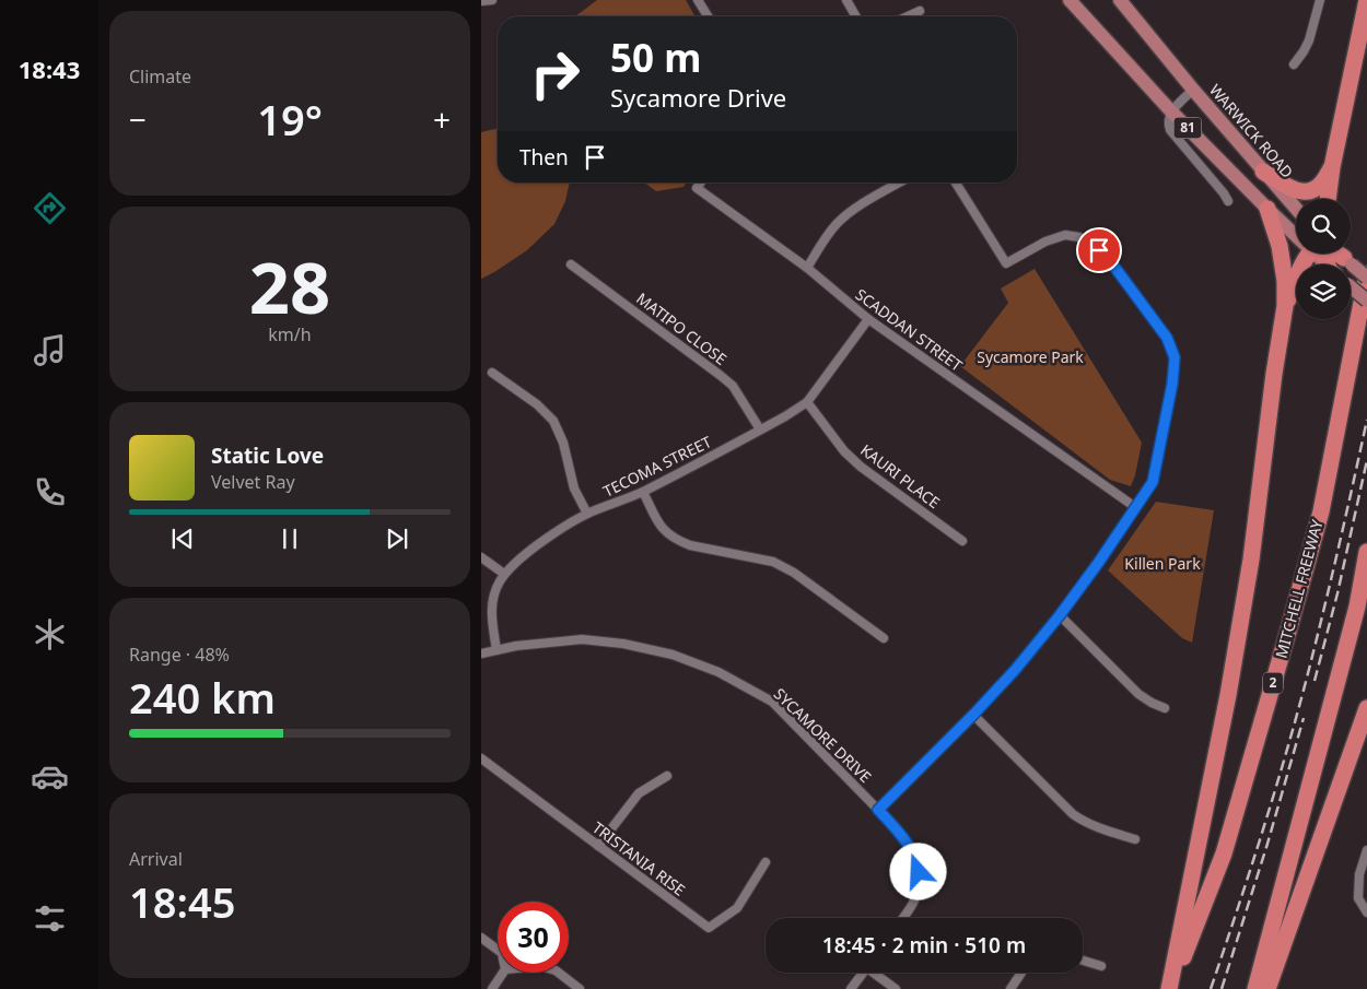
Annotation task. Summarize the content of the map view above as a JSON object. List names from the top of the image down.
{
  "streets": {
    "highway": ["MITCHELL FREEWAY", "2"],
    "main road": ["81", "WARWICK ROAD"],
    "street": [
      "MATIPO CLOSE",
      "SCADDAN STREET",
      "TECOMA STREET",
      "KAURI PLACE",
      "SYCAMORE DRIVE",
      "TRISTANIA RISE"
    ]
  },
  "crossings": [
    ["81", "WARWICK ROAD"],
    ["MATIPO CLOSE", "TECOMA STREET"],
    ["SCADDAN STREET", "TECOMA STREET"],
    ["TECOMA STREET", "KAURI PLACE"],
    ["TECOMA STREET", "SYCAMORE DRIVE"]
  ],
  "parks": ["Sycamore Park", "Killen Park"],
  "page": {
    "tabs": "18:43",
    "tile": [
      "Climate",
      ["28", "km/h"],
      ["Range · 48%", "240 km"],
      ["Arrival", "18:45"]
    ],
    "turn": ["50 m", "Sycamore Drive"],
    "heat": ["−", "19°", "+"],
    "then": "Then",
    "song": ["Static Love", "Velvet Ray"],
    "limit": "30",
    "trip": "18:45 · 2 min · 510 m"
  }
}
